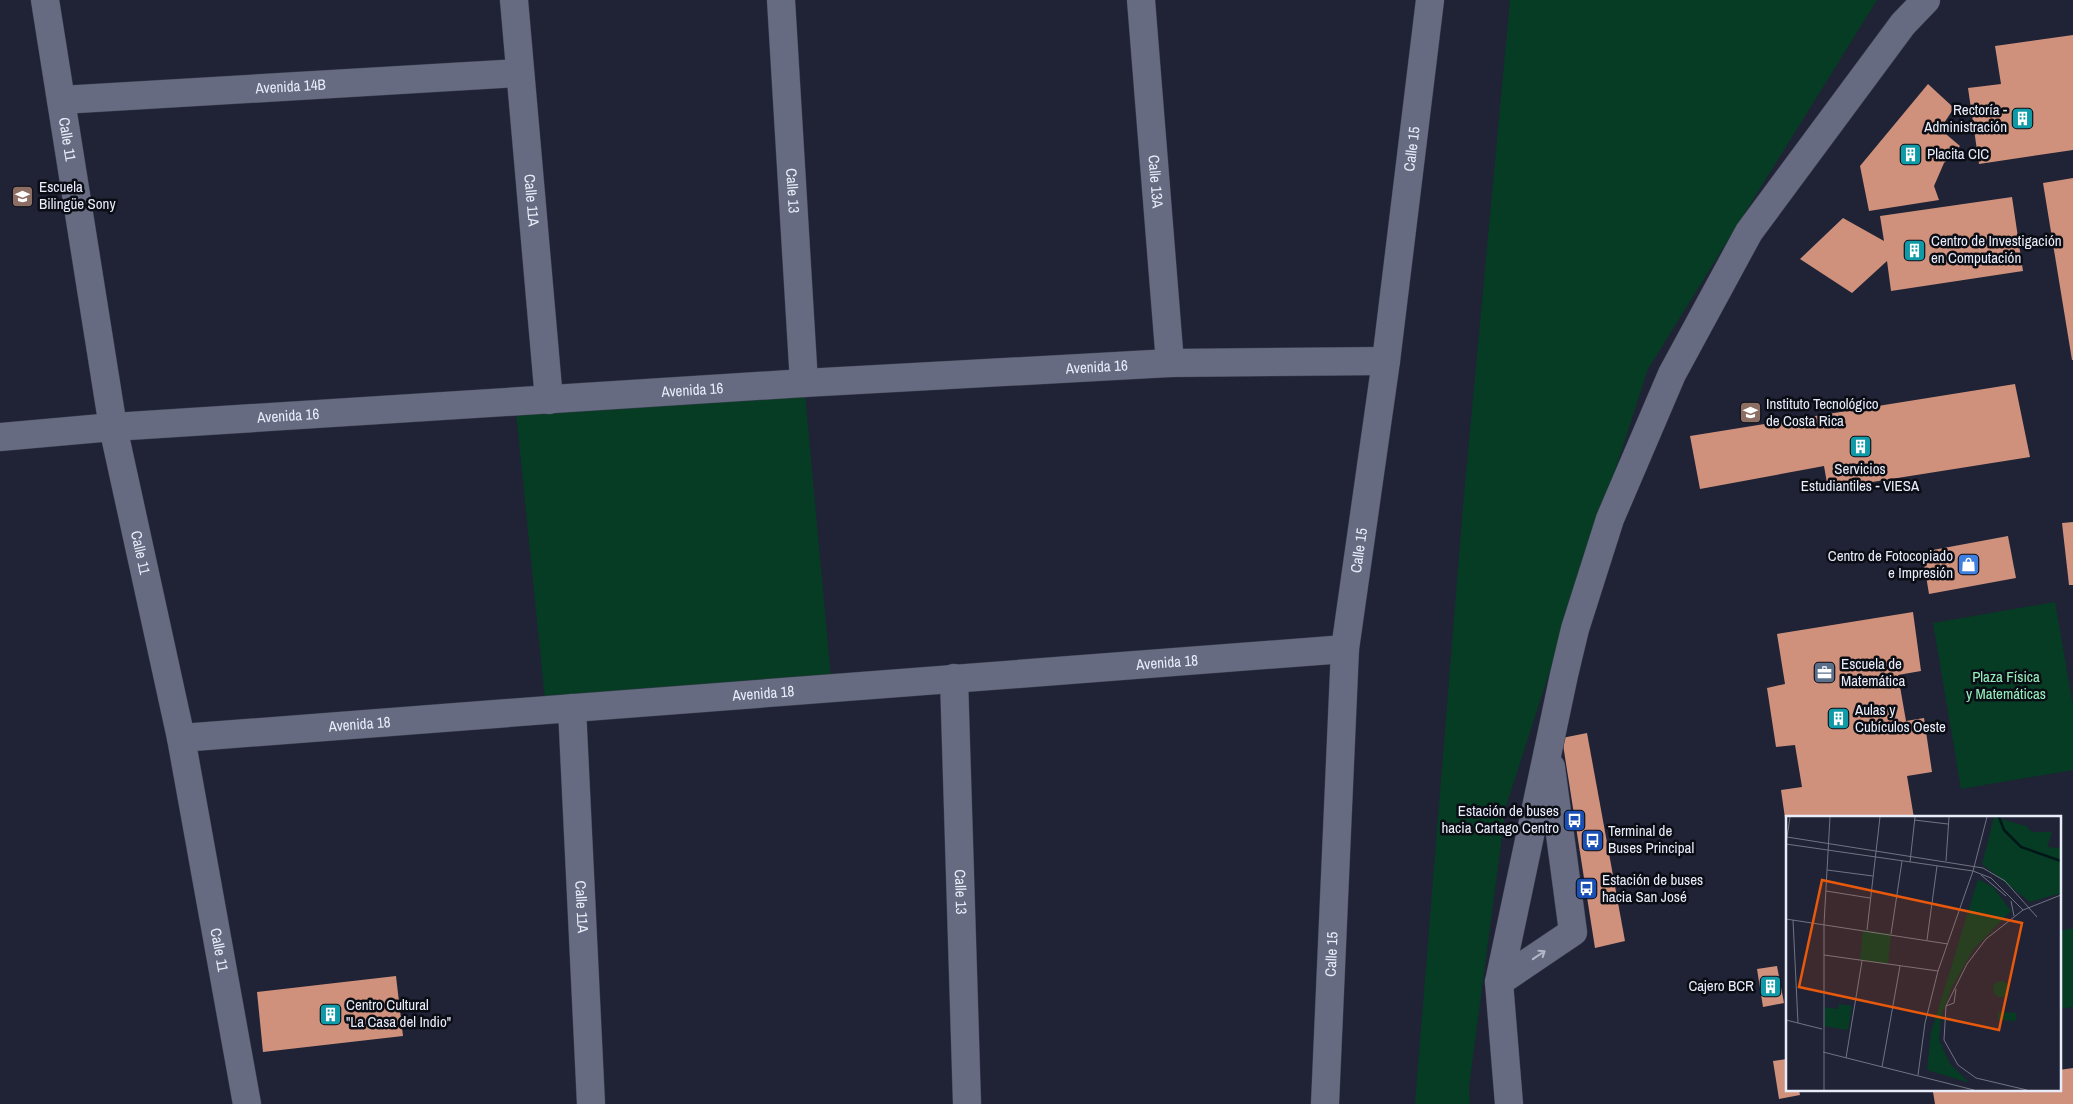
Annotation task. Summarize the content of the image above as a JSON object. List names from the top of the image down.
{
  "streets": {
    "street": [
      "Avenida 14B",
      "Calle 11",
      "Calle 15",
      "Calle 13A",
      "Calle 13",
      "Calle 11A",
      "Avenida 16",
      "Avenida 18"
    ]
  },
  "crossings": [
    ["Avenida 14B", "Calle 11"],
    ["Avenida 14B", "Calle 11A"],
    ["Calle 11", "Avenida 16"],
    ["Calle 11", "Avenida 18"],
    ["Calle 15", "Avenida 16"],
    ["Calle 15", "Avenida 18"],
    ["Calle 13A", "Avenida 16"],
    ["Calle 13", "Avenida 16"],
    ["Calle 13", "Avenida 18"],
    ["Calle 11A", "Avenida 16"],
    ["Calle 11A", "Avenida 18"]
  ],
  "parks": ["Plaza Física y Matemáticas"],
  "places": {
    "building": [
      "Rectoría - Administración",
      "Placita CIC",
      "Centro de Investigación en Computación",
      "Servicios Estudiantiles - VIESA",
      "Aulas y Cubículos Oeste",
      "Cajero BCR",
      "Centro Cultural \"La Casa del Indio\""
    ],
    "school or university": ["Escuela Bilingüe Sony", "Instituto Tecnológico de Costa Rica"],
    "shop": ["Centro de Fotocopiado e Impresión"],
    "office": ["Escuela de Matemática"],
    "bus stop": ["Estación de buses hacia Cartago Centro", "Terminal de Buses Principal", "Estación de buses hacia San José"]
  }
}
